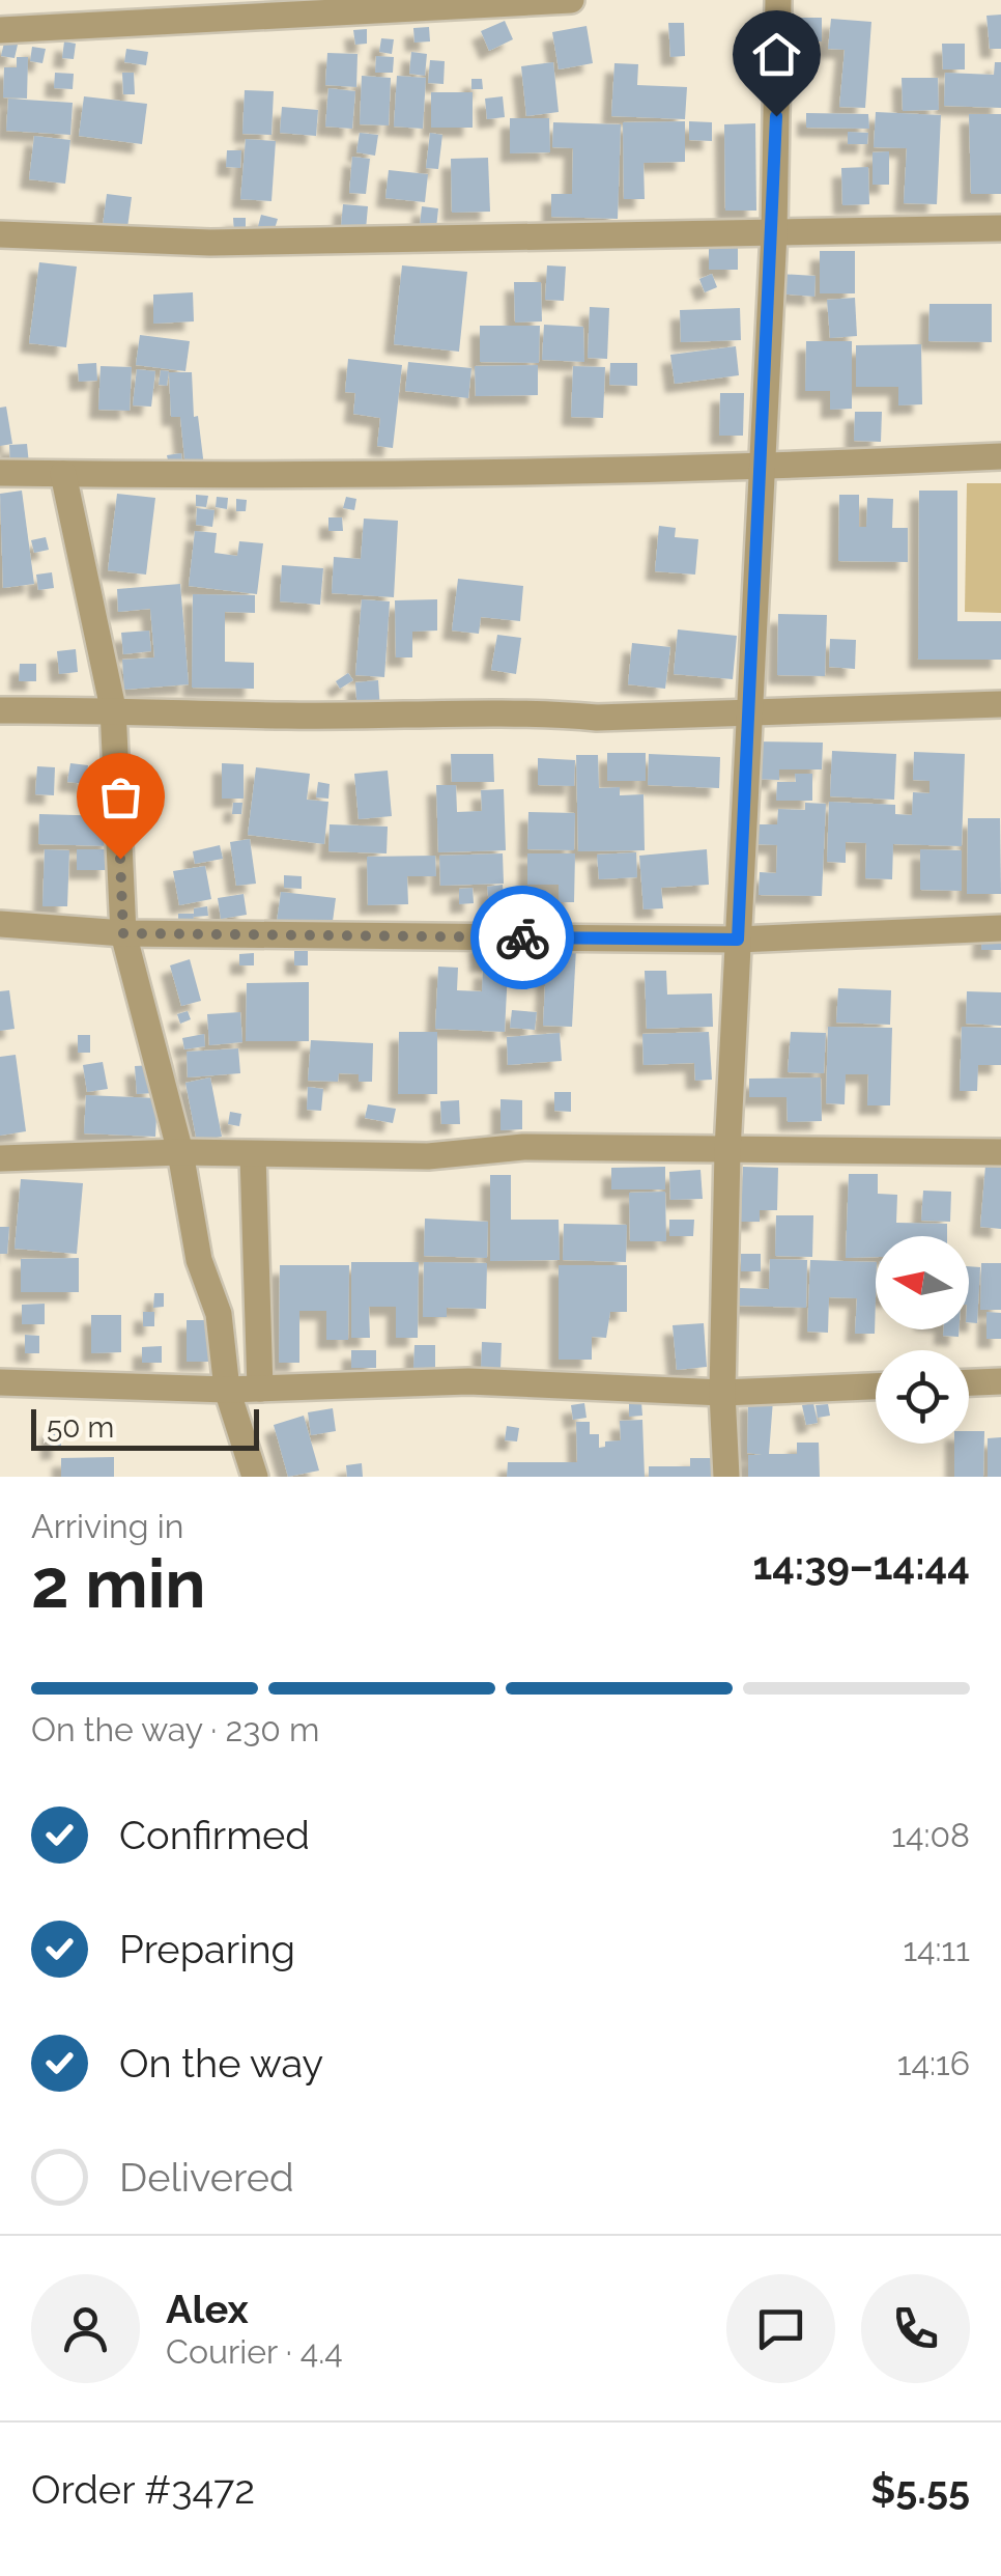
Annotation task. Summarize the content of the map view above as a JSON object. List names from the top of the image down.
{
  "scale_bar": "50 m",
  "north": "left",
  "page": {
    "scale": "50 m",
    "heading": ["2 min", "Arriving in", "14:39–14:44"],
    "panel": [
      "Alex",
      "Courier · 4.4",
      "Order #3472",
      "$5.55"
    ],
    "bar": "On the way · 230 m",
    "list": [
      ["Confirmed", "14:08"],
      ["Preparing", "14:11"],
      ["On the way", "14:16"],
      "Delivered"
    ]
  }
}
